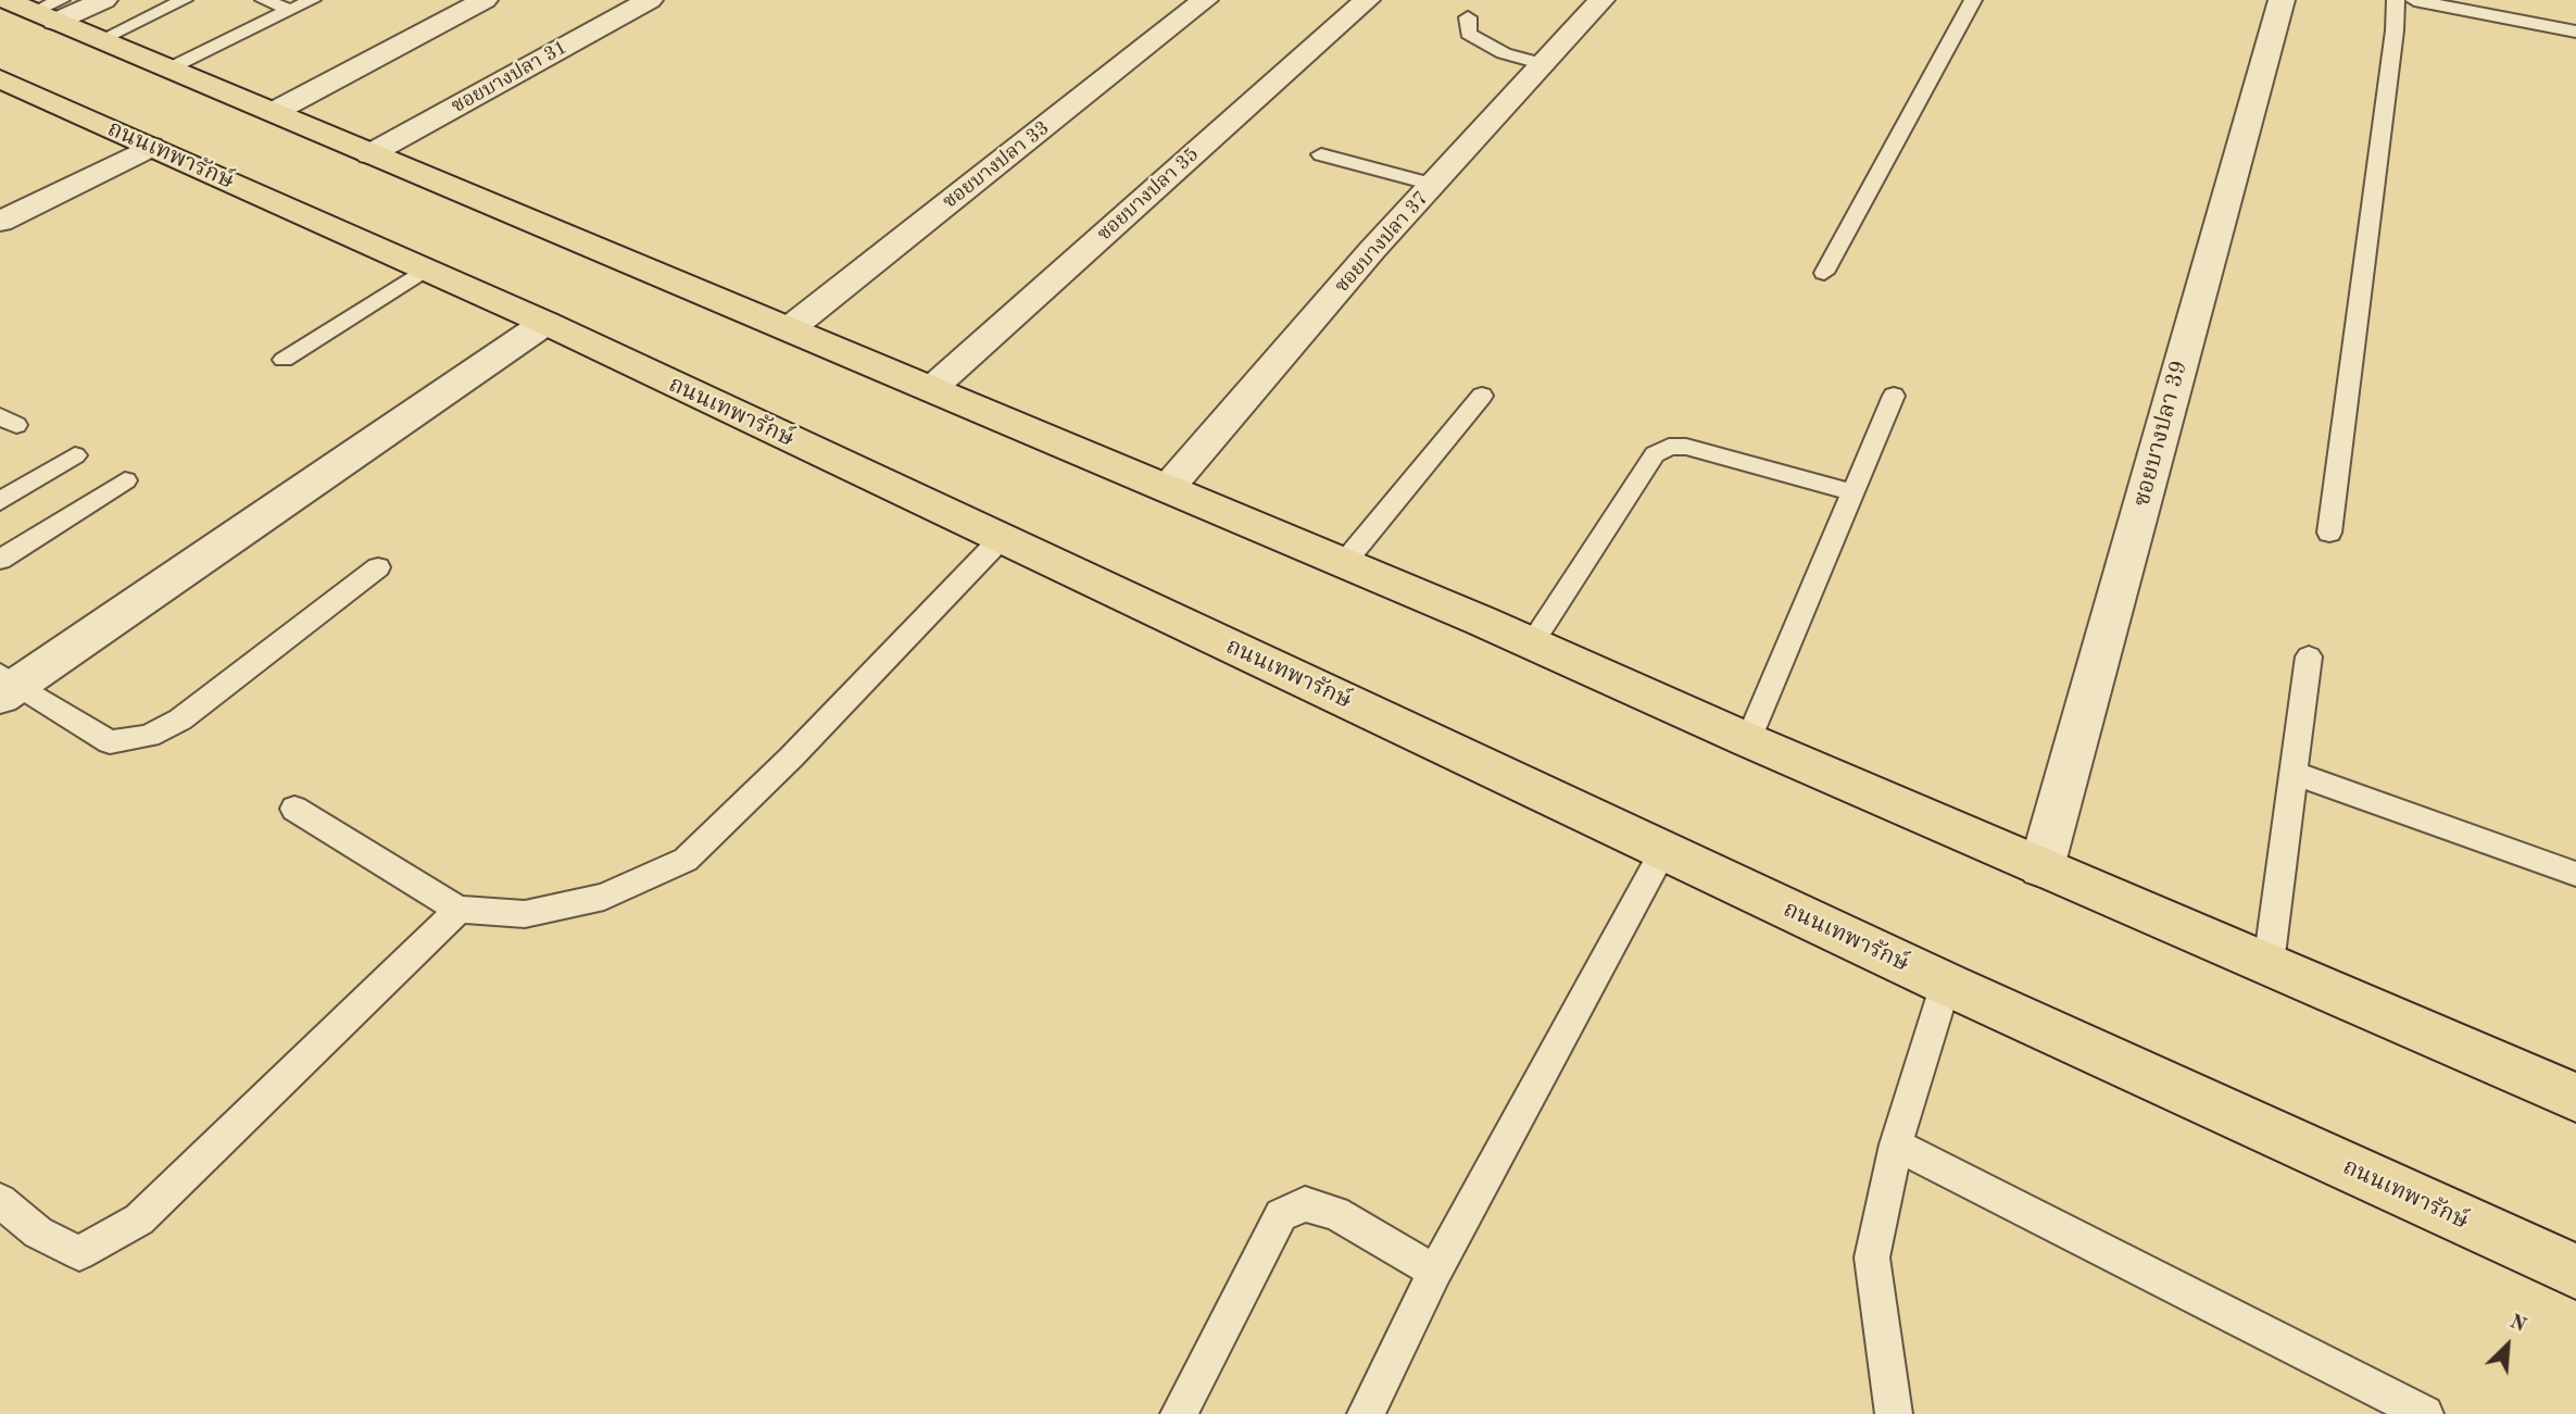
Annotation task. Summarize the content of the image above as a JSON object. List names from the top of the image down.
{
  "streets": {
    "main road": ["ถนนเทพารักษ์"],
    "street": [
      "ซอยบางปลา 31",
      "ซอยบางปลา 33",
      "ซอยบางปลา 35",
      "ซอยบางปลา 37",
      "ซอยบางปลา 39"
    ]
  },
  "north": "top right"
}
